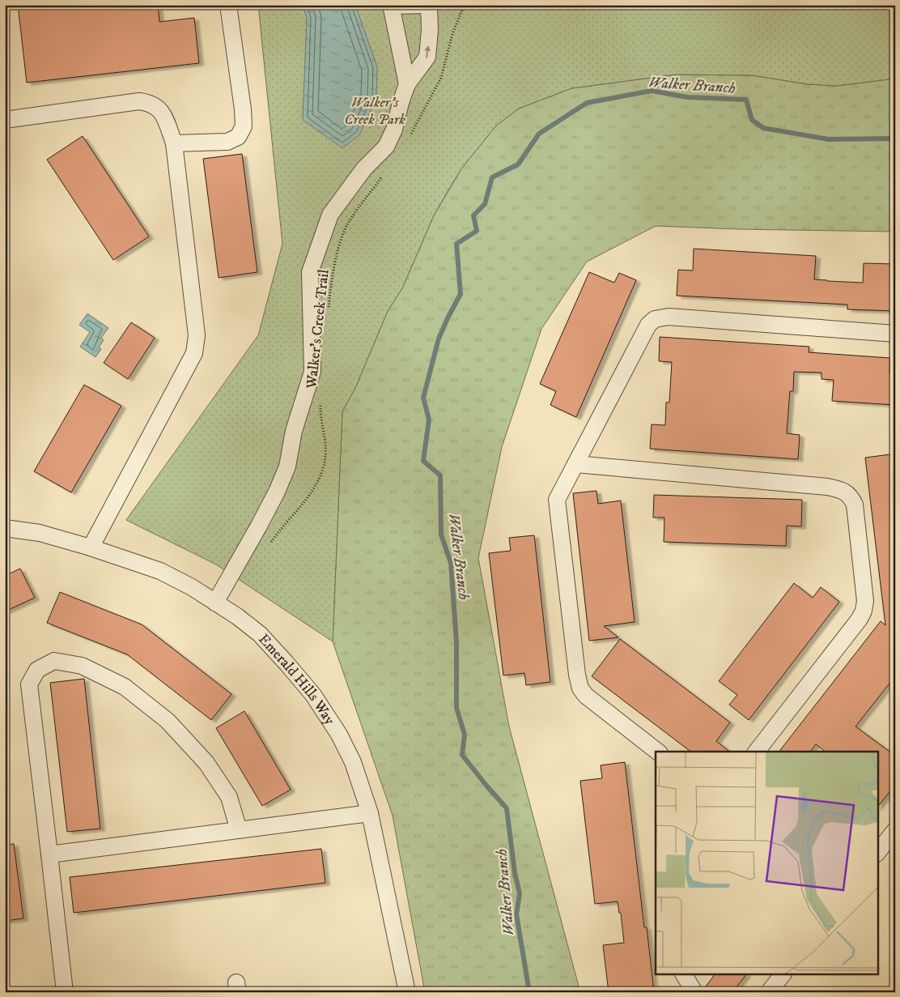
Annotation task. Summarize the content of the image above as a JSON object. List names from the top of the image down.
{
  "streets": {
    "street": ["Emerald Hills Way"],
    "path": ["Walker's Creek Trail"]
  },
  "water": ["Walker Branch"],
  "parks": ["Walker's Creek Park"]
}
